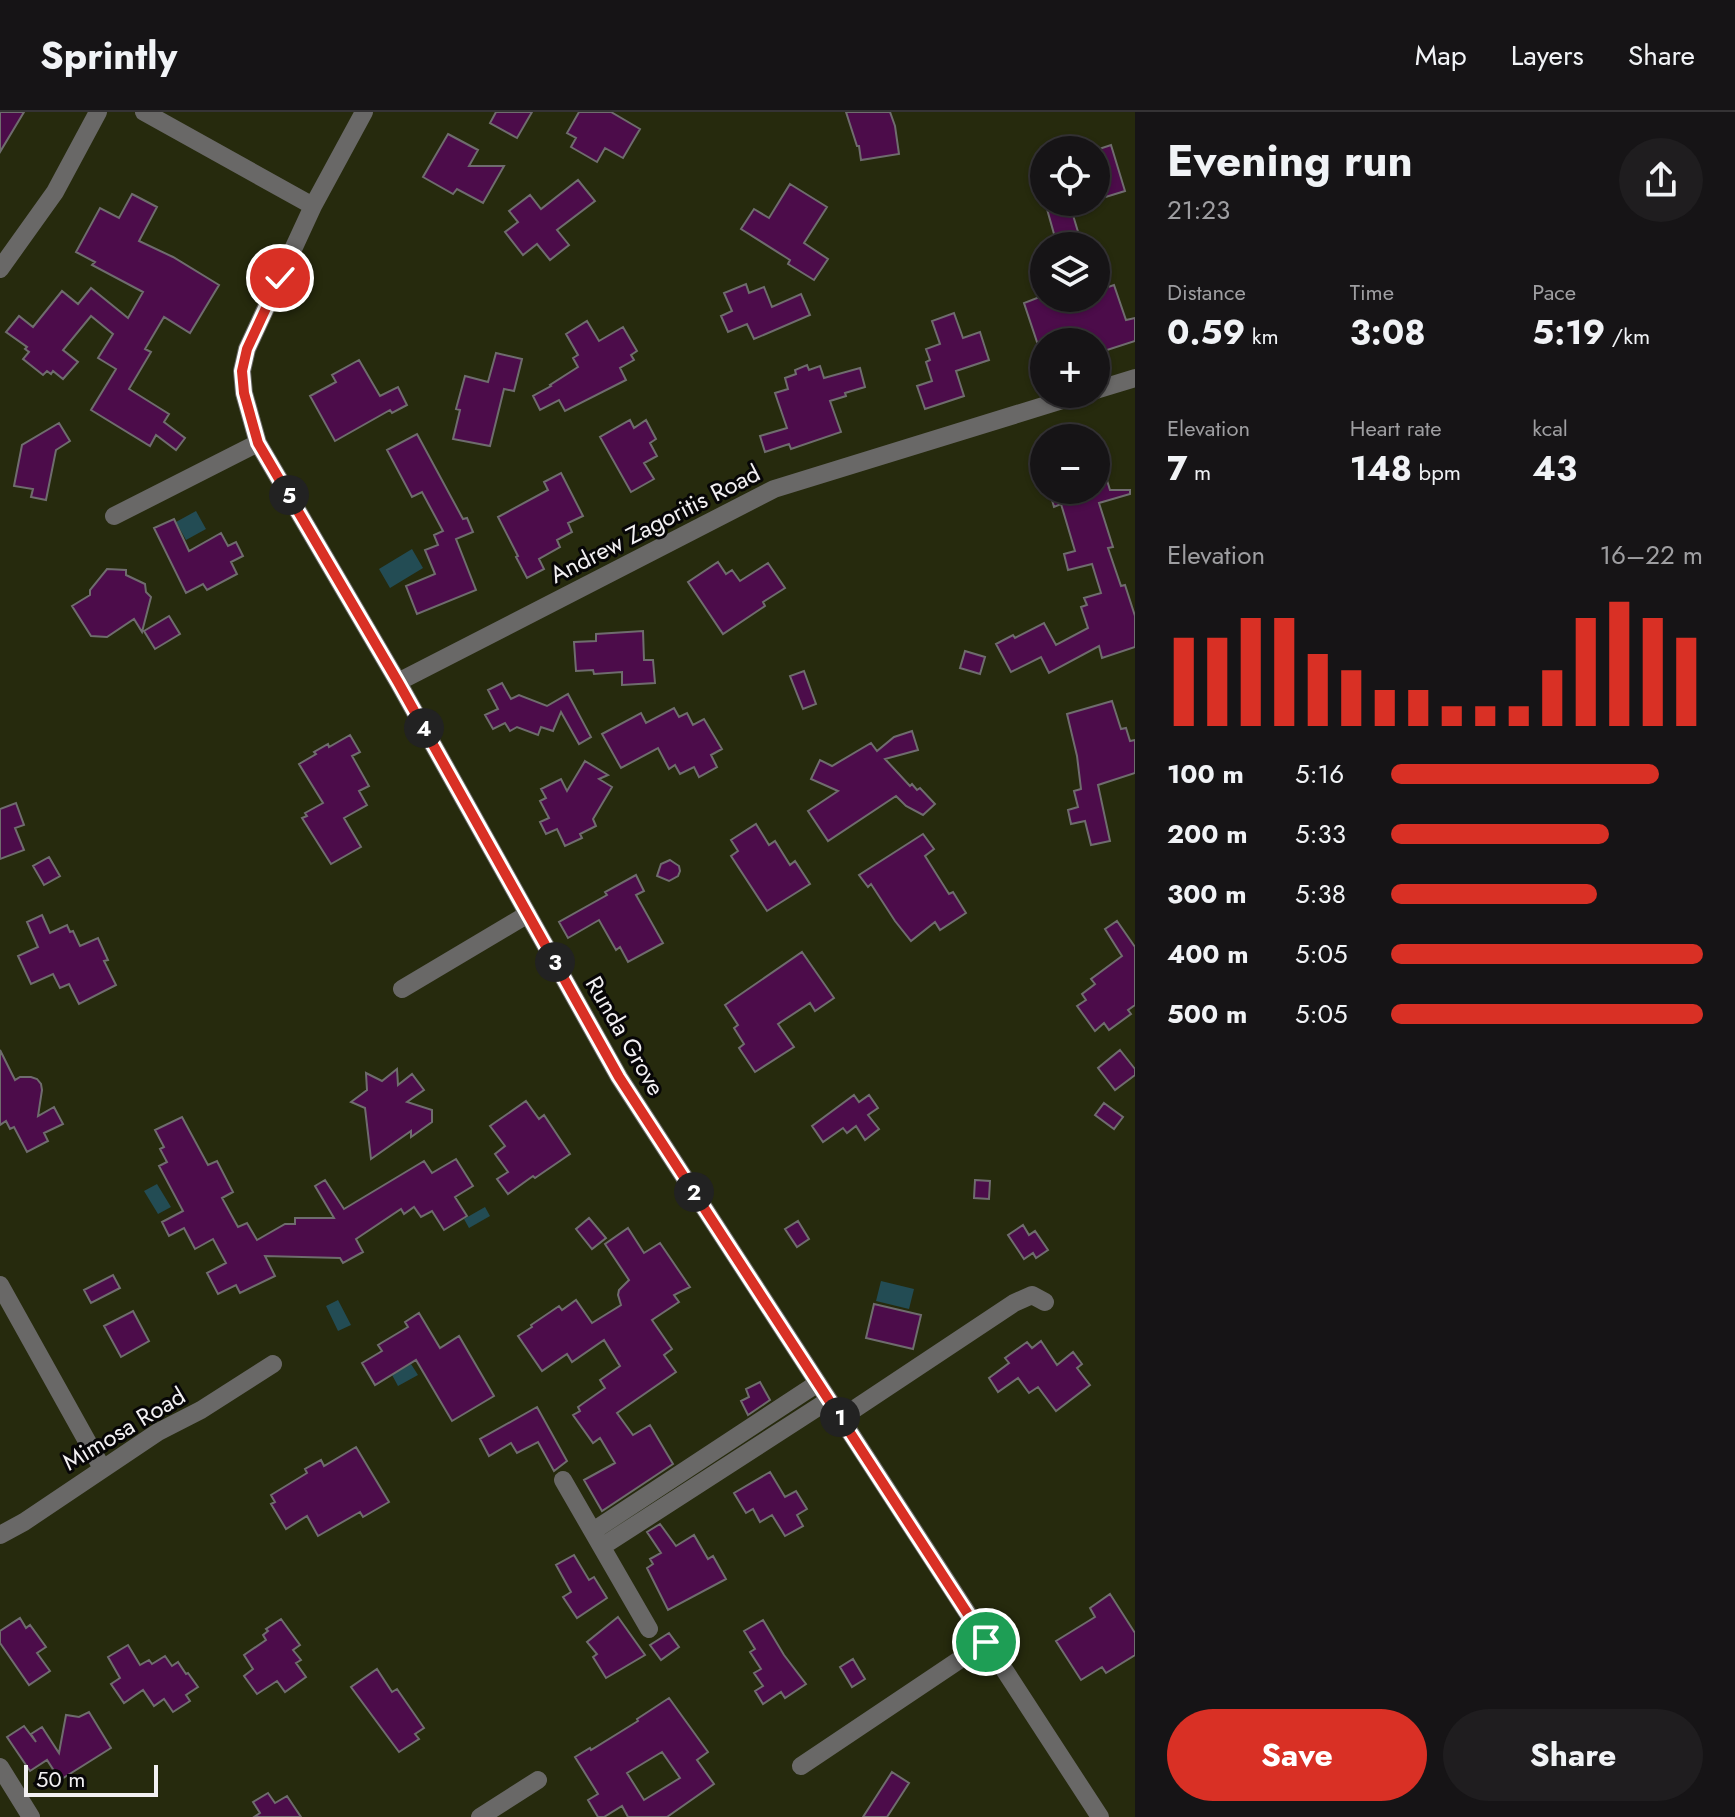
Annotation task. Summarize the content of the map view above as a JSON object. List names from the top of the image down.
{
  "streets": {
    "street": ["Andrew Zagoritis Road", "Runda Grove", "Mimosa Road"]
  },
  "crossings": [
    ["Andrew Zagoritis Road", "Runda Grove"]
  ],
  "scale_bar": "50 m",
  "page": {
    "header": "Sprintly",
    "nav": ["Map", "Layers", "Share"],
    "heading": ["Evening run", "21:23"],
    "map_buttons": ["+", "−"],
    "stats": [
      ["Distance", "0.59 km"],
      ["Time", "3:08"],
      ["Pace", "5:19 /km"],
      ["Elevation", "7 m"],
      ["Heart rate", "148 bpm"],
      ["kcal", "43"]
    ],
    "pins": [
      "5",
      "4",
      "3",
      "2",
      "1"
    ],
    "chart": ["Elevation", "16–22 m"],
    "list": [
      {
        "name": "100 m",
        "note": "5:16"
      },
      {
        "name": "200 m",
        "note": "5:33"
      },
      {
        "name": "300 m",
        "note": "5:38"
      },
      {
        "name": "400 m",
        "note": "5:05"
      },
      {
        "name": "500 m",
        "note": "5:05"
      }
    ],
    "buttons": ["Save", "Share"],
    "scale": "50 m"
  }
}
